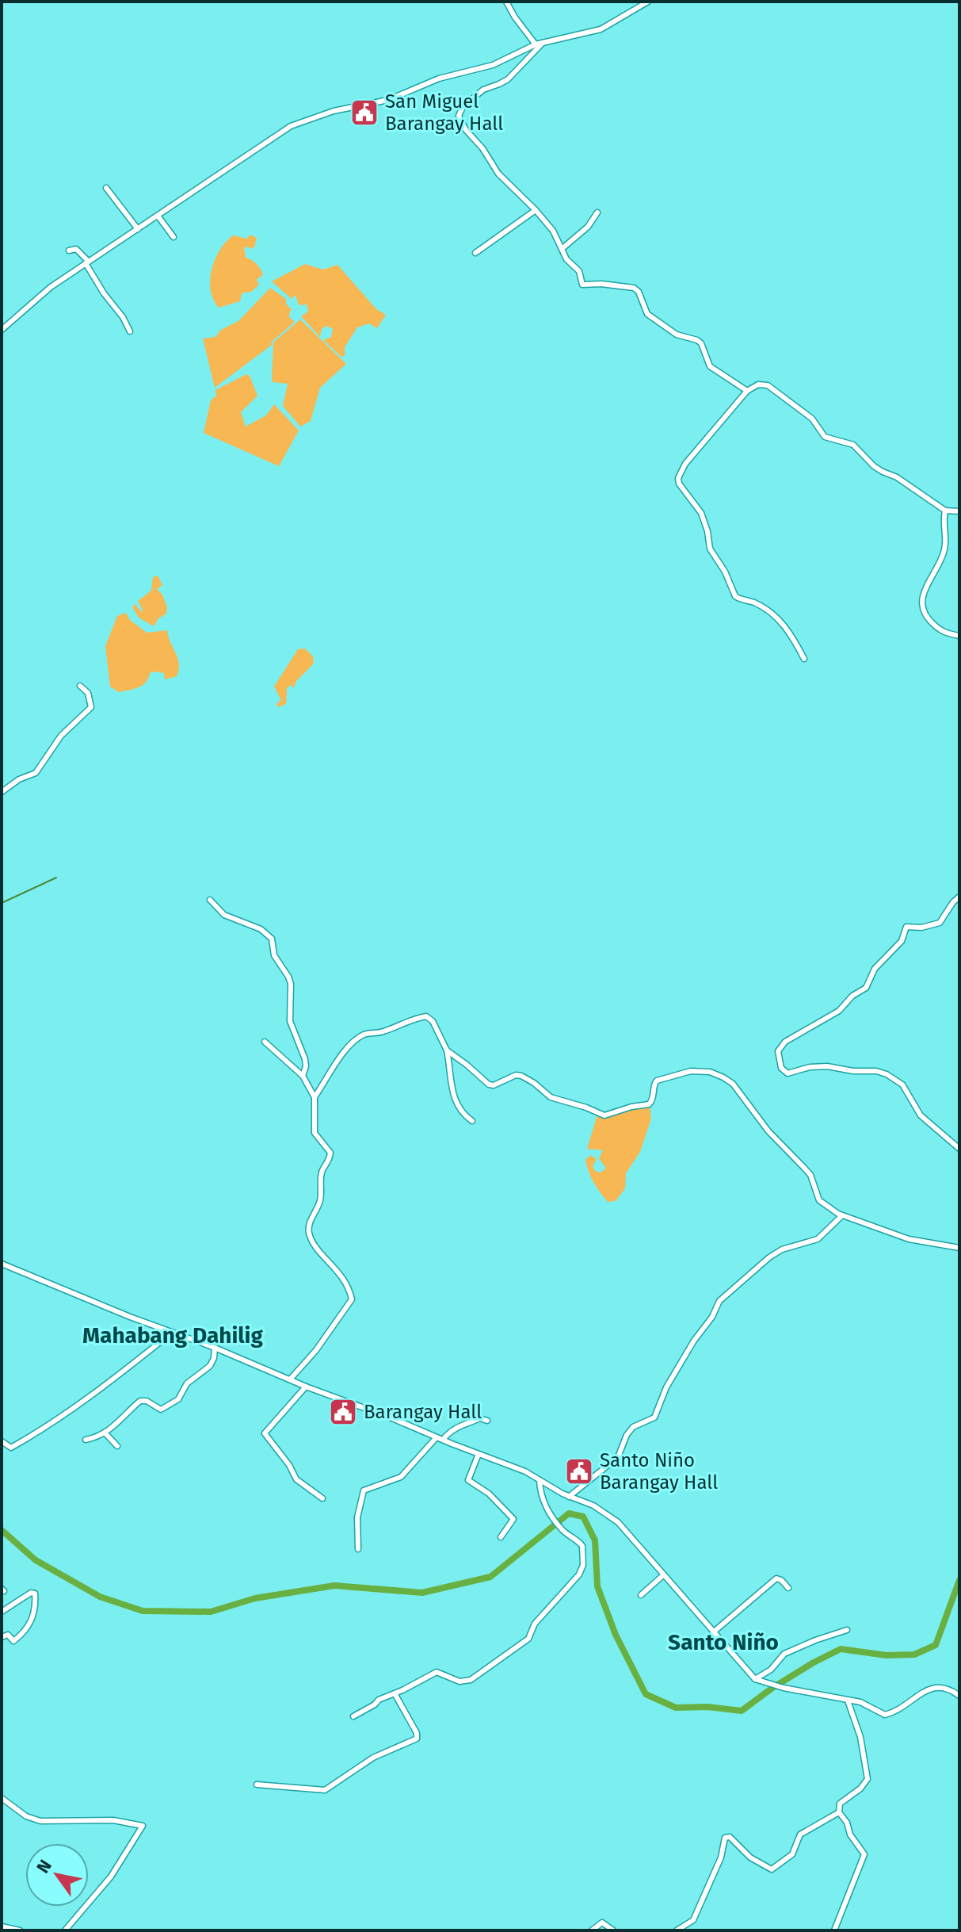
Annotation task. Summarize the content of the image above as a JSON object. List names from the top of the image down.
{
  "districts": ["Mahabang Dahilig", "Santo Niño"],
  "places": {
    "public building": ["San Miguel Barangay Hall", "Barangay Hall", "Santo Niño Barangay Hall"]
  },
  "north": "top left"
}
